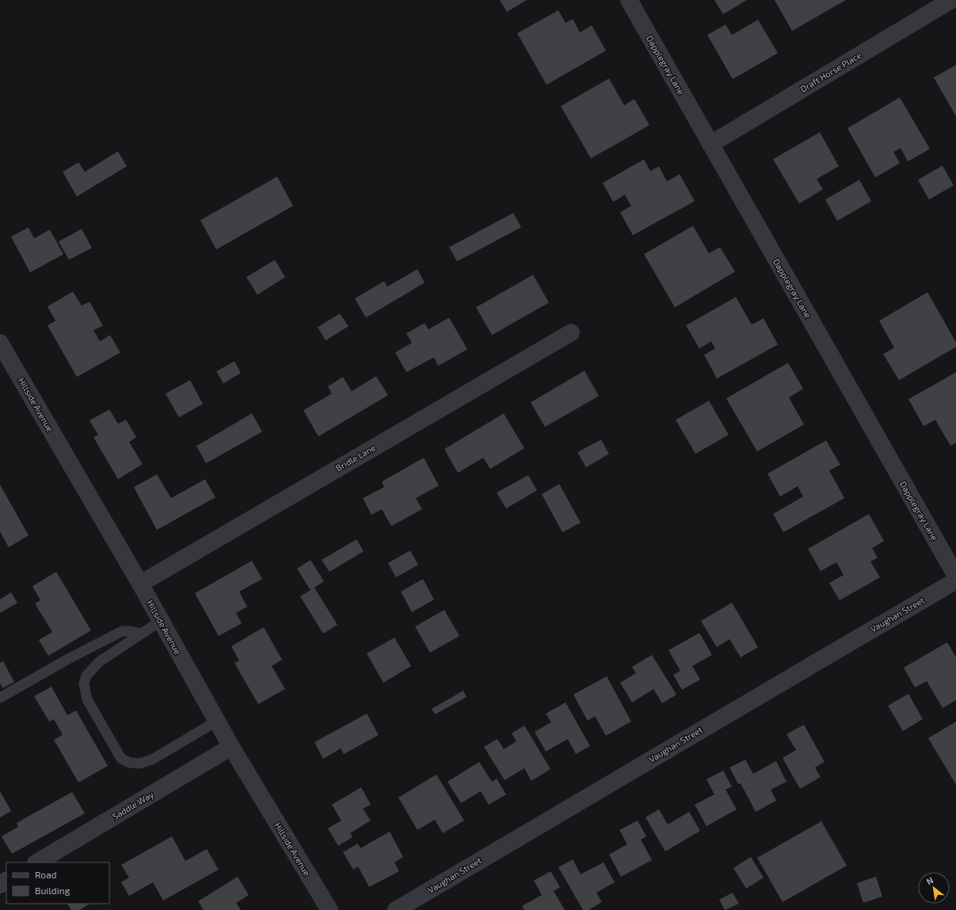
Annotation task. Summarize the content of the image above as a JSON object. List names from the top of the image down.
{
  "streets": {
    "street": [
      "Dapplegray Lane",
      "Draft Horse Place",
      "Hillside Avenue",
      "Bridle Lane",
      "Vaughan Street",
      "Saddle Way"
    ]
  },
  "crossings": [
    ["Dapplegray Lane", "Draft Horse Place"],
    ["Hillside Avenue", "Bridle Lane"],
    ["Hillside Avenue", "Saddle Way"]
  ],
  "legend": ["Road", "Building"],
  "north": "top left"
}
